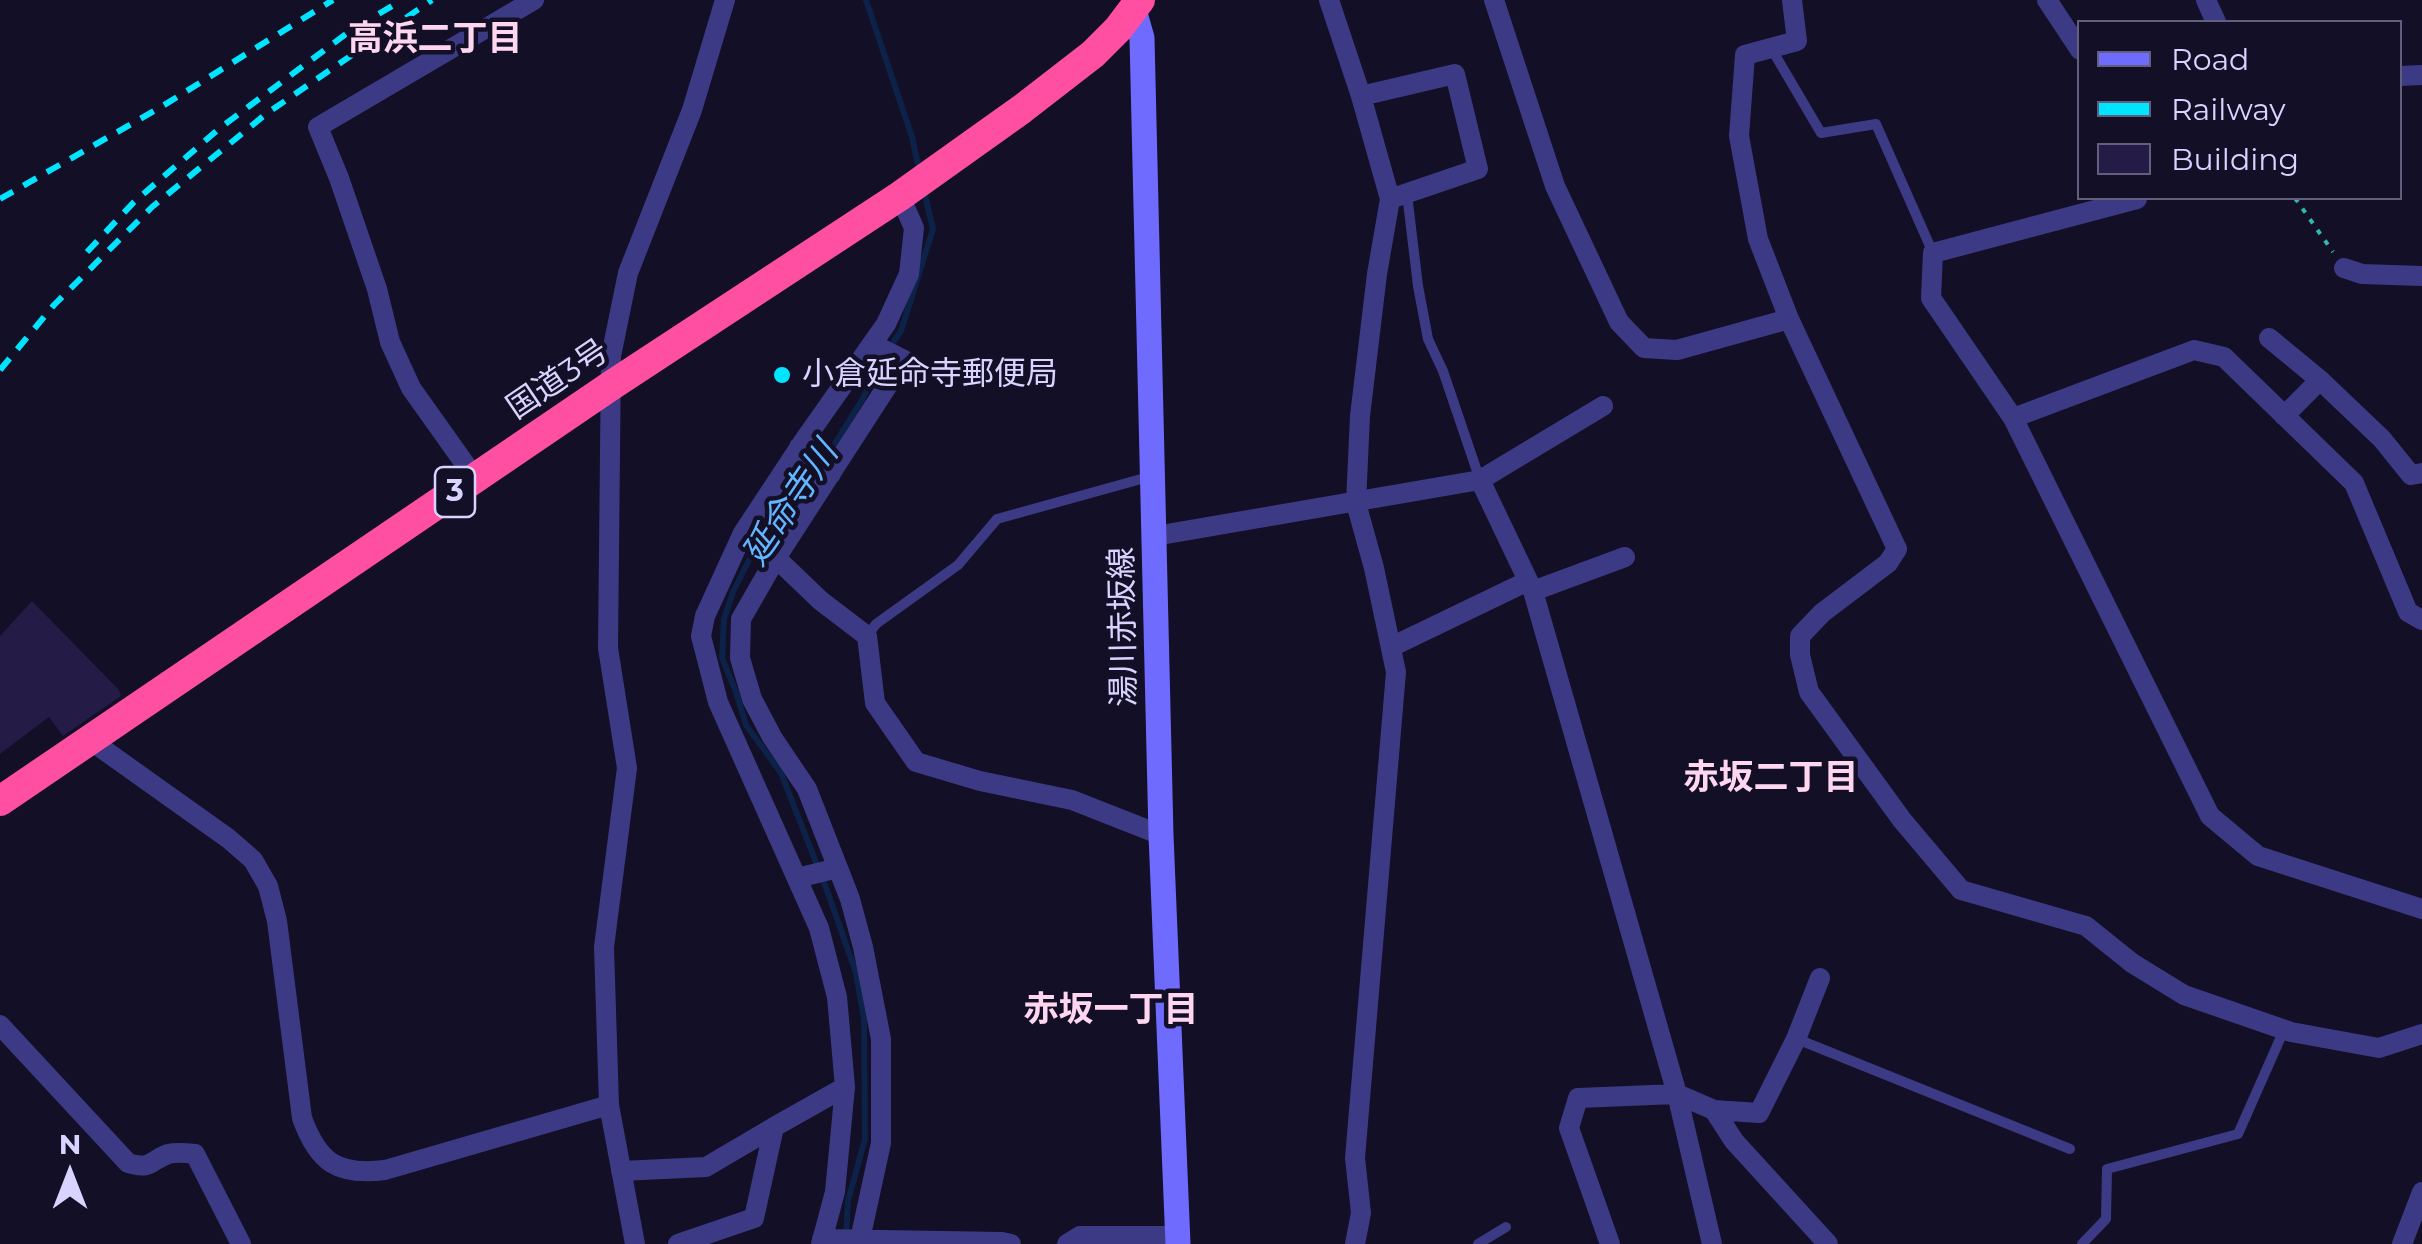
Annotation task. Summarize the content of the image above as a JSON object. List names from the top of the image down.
{
  "streets": {
    "highway": ["国道3号", "3"],
    "main road": ["湯川赤坂線"]
  },
  "crossings": [
    ["国道3号", "湯川赤坂線"]
  ],
  "districts": ["高浜二丁目", "赤坂二丁目", "赤坂一丁目"],
  "water": ["延命寺川"],
  "places": ["小倉延命寺郵便局"],
  "legend": ["Road", "Railway", "Building"],
  "north": "top"
}
